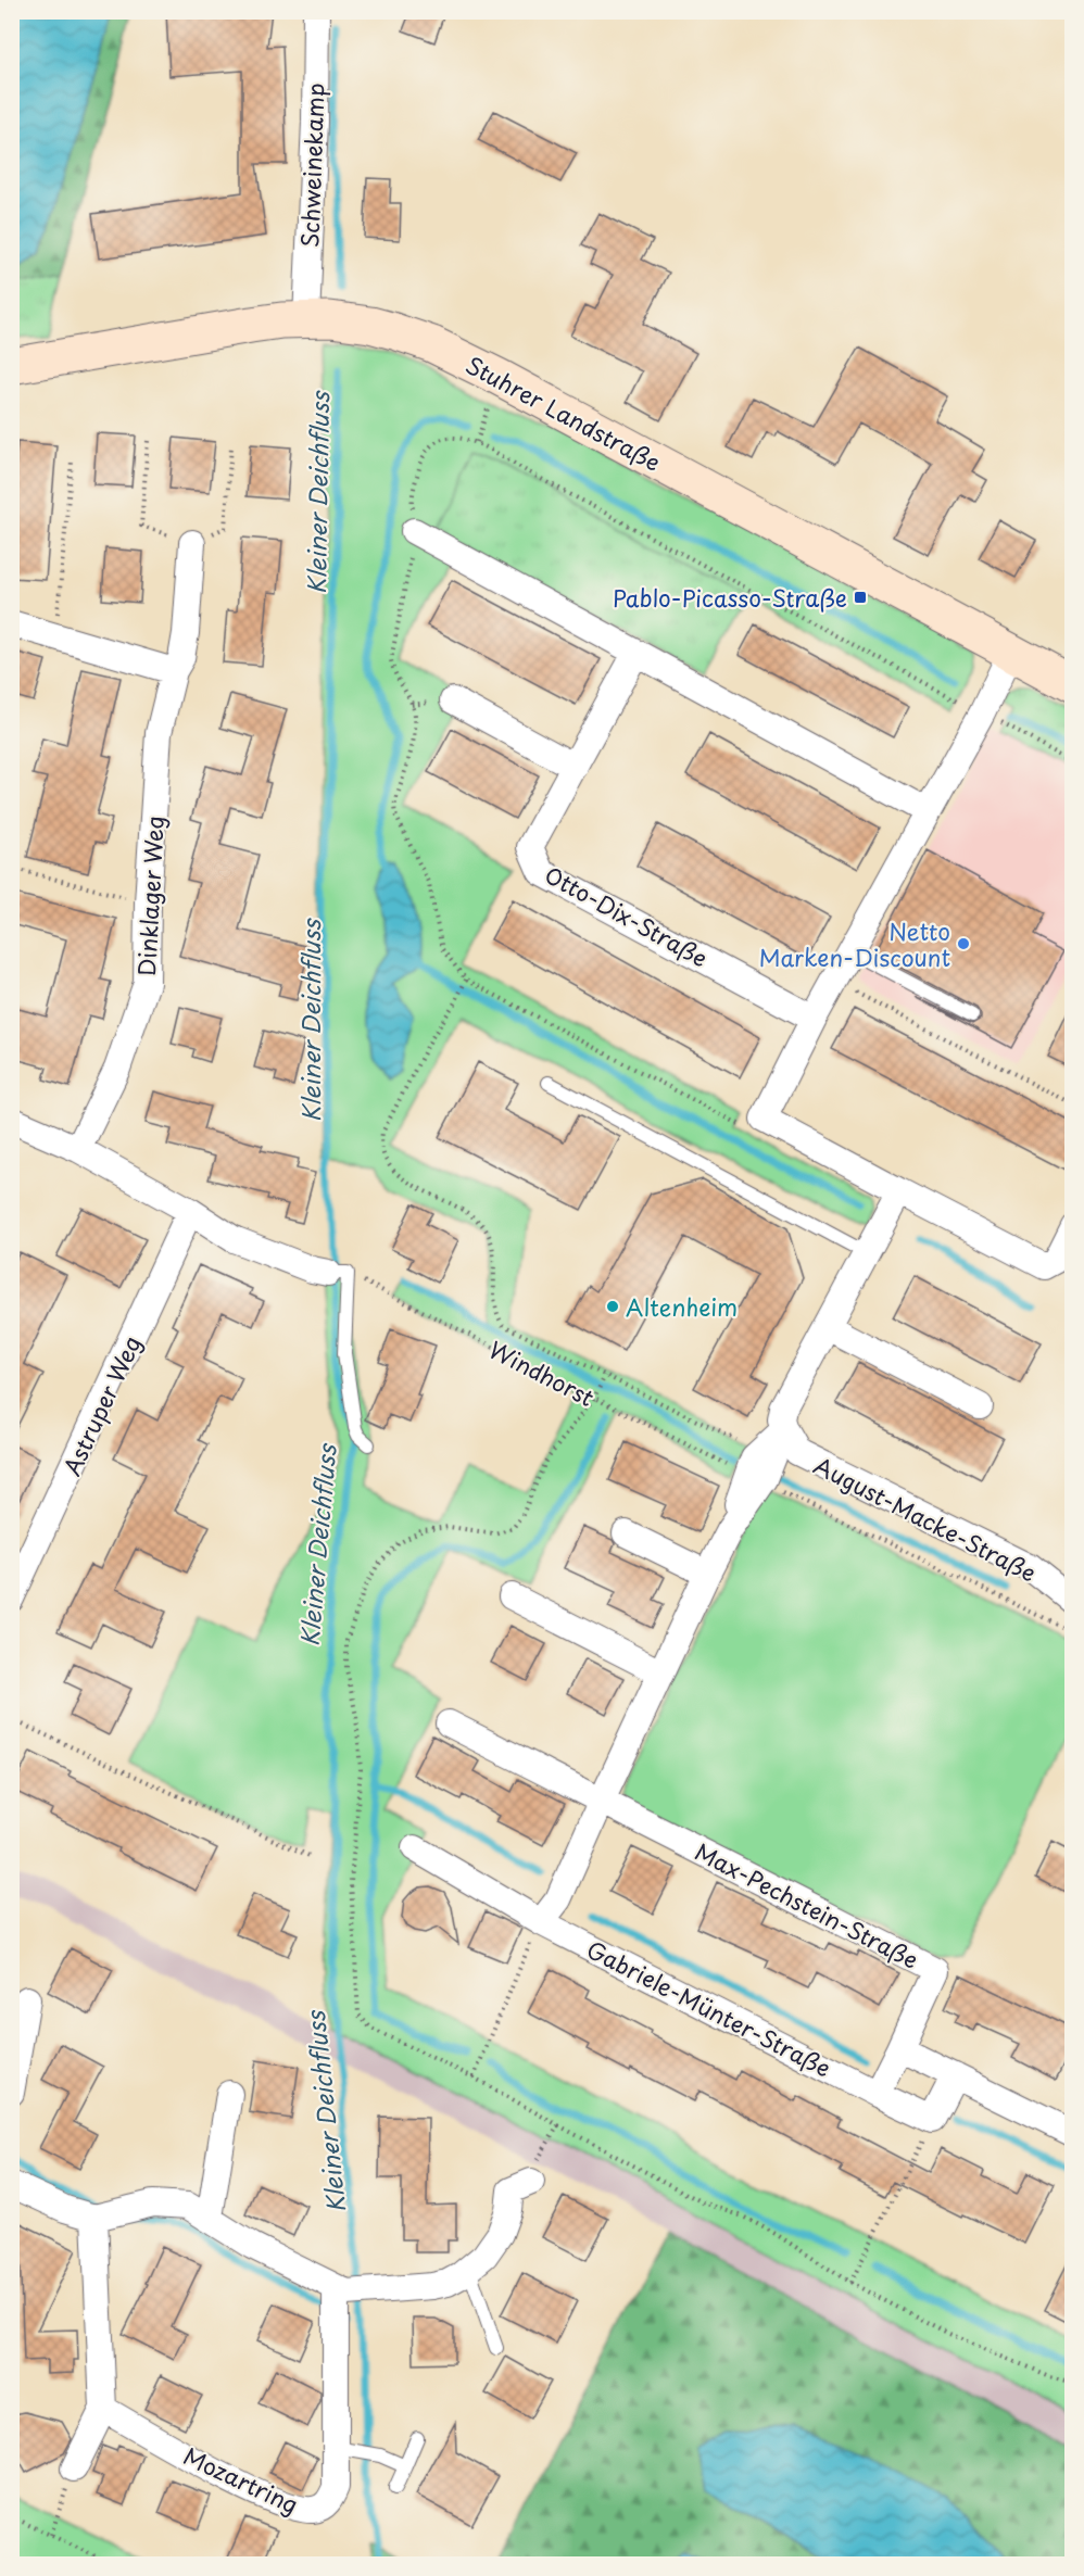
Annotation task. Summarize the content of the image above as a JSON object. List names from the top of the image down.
{
  "streets": {
    "main road": ["Stuhrer Landstraße"],
    "street": [
      "Schweinekamp",
      "Dinklager Weg",
      "Otto-Dix-Straße",
      "Astruper Weg",
      "August-Macke-Straße",
      "Max-Pechstein-Straße",
      "Gabriele-Münter-Straße",
      "Mozartring"
    ],
    "path": ["Windhorst"]
  },
  "crossings": [
    ["Schweinekamp", "Stuhrer Landstraße"]
  ],
  "water": ["Kleiner Deichfluss"],
  "places": {
    "transit": ["Pablo-Picasso-Straße"],
    "other": ["Netto Marken-Discount", "Altenheim"]
  }
}
